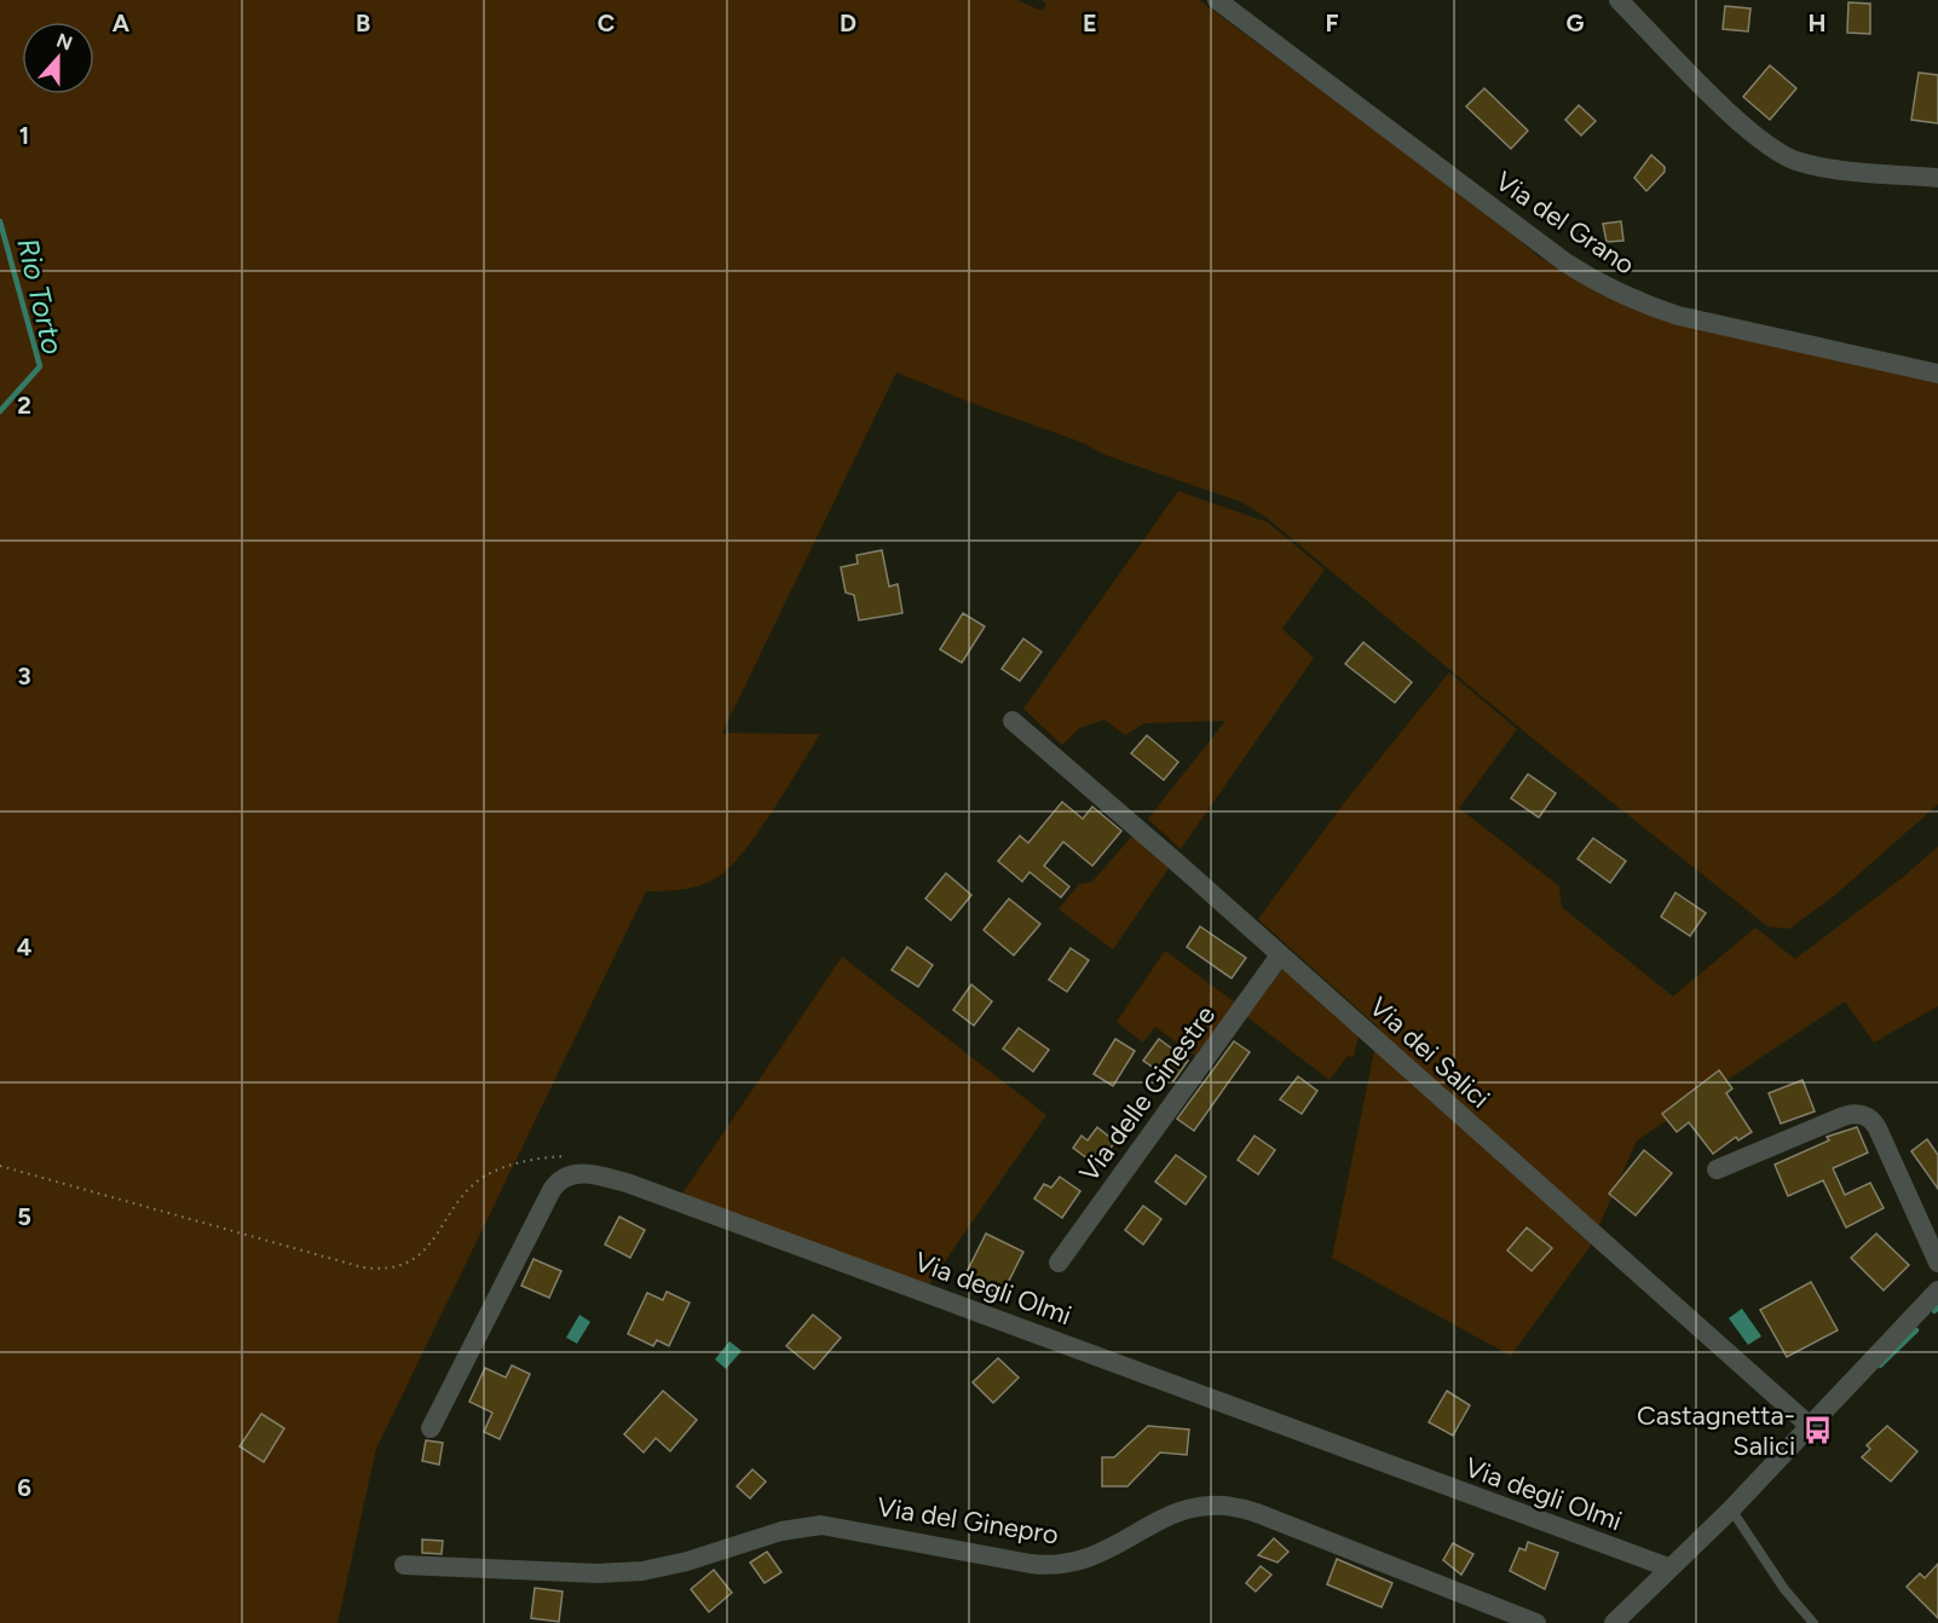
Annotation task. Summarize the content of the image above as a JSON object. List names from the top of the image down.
{
  "streets": {
    "street": [
      "Via del Grano",
      "Via dei Salici",
      "Via delle Ginestre",
      "Via degli Olmi",
      "Via del Ginepro"
    ]
  },
  "crossings": [
    ["Via dei Salici", "Via delle Ginestre"]
  ],
  "water": ["Rio Torto"],
  "places": {
    "bus stop": ["Castagnetta- Salici"]
  },
  "north": "top",
  "grid": {
    "columns": [
      "A",
      "B",
      "C",
      "D",
      "E",
      "F",
      "G",
      "H"
    ],
    "rows": [
      "1",
      "2",
      "3",
      "4",
      "5",
      "6"
    ]
  }
}
